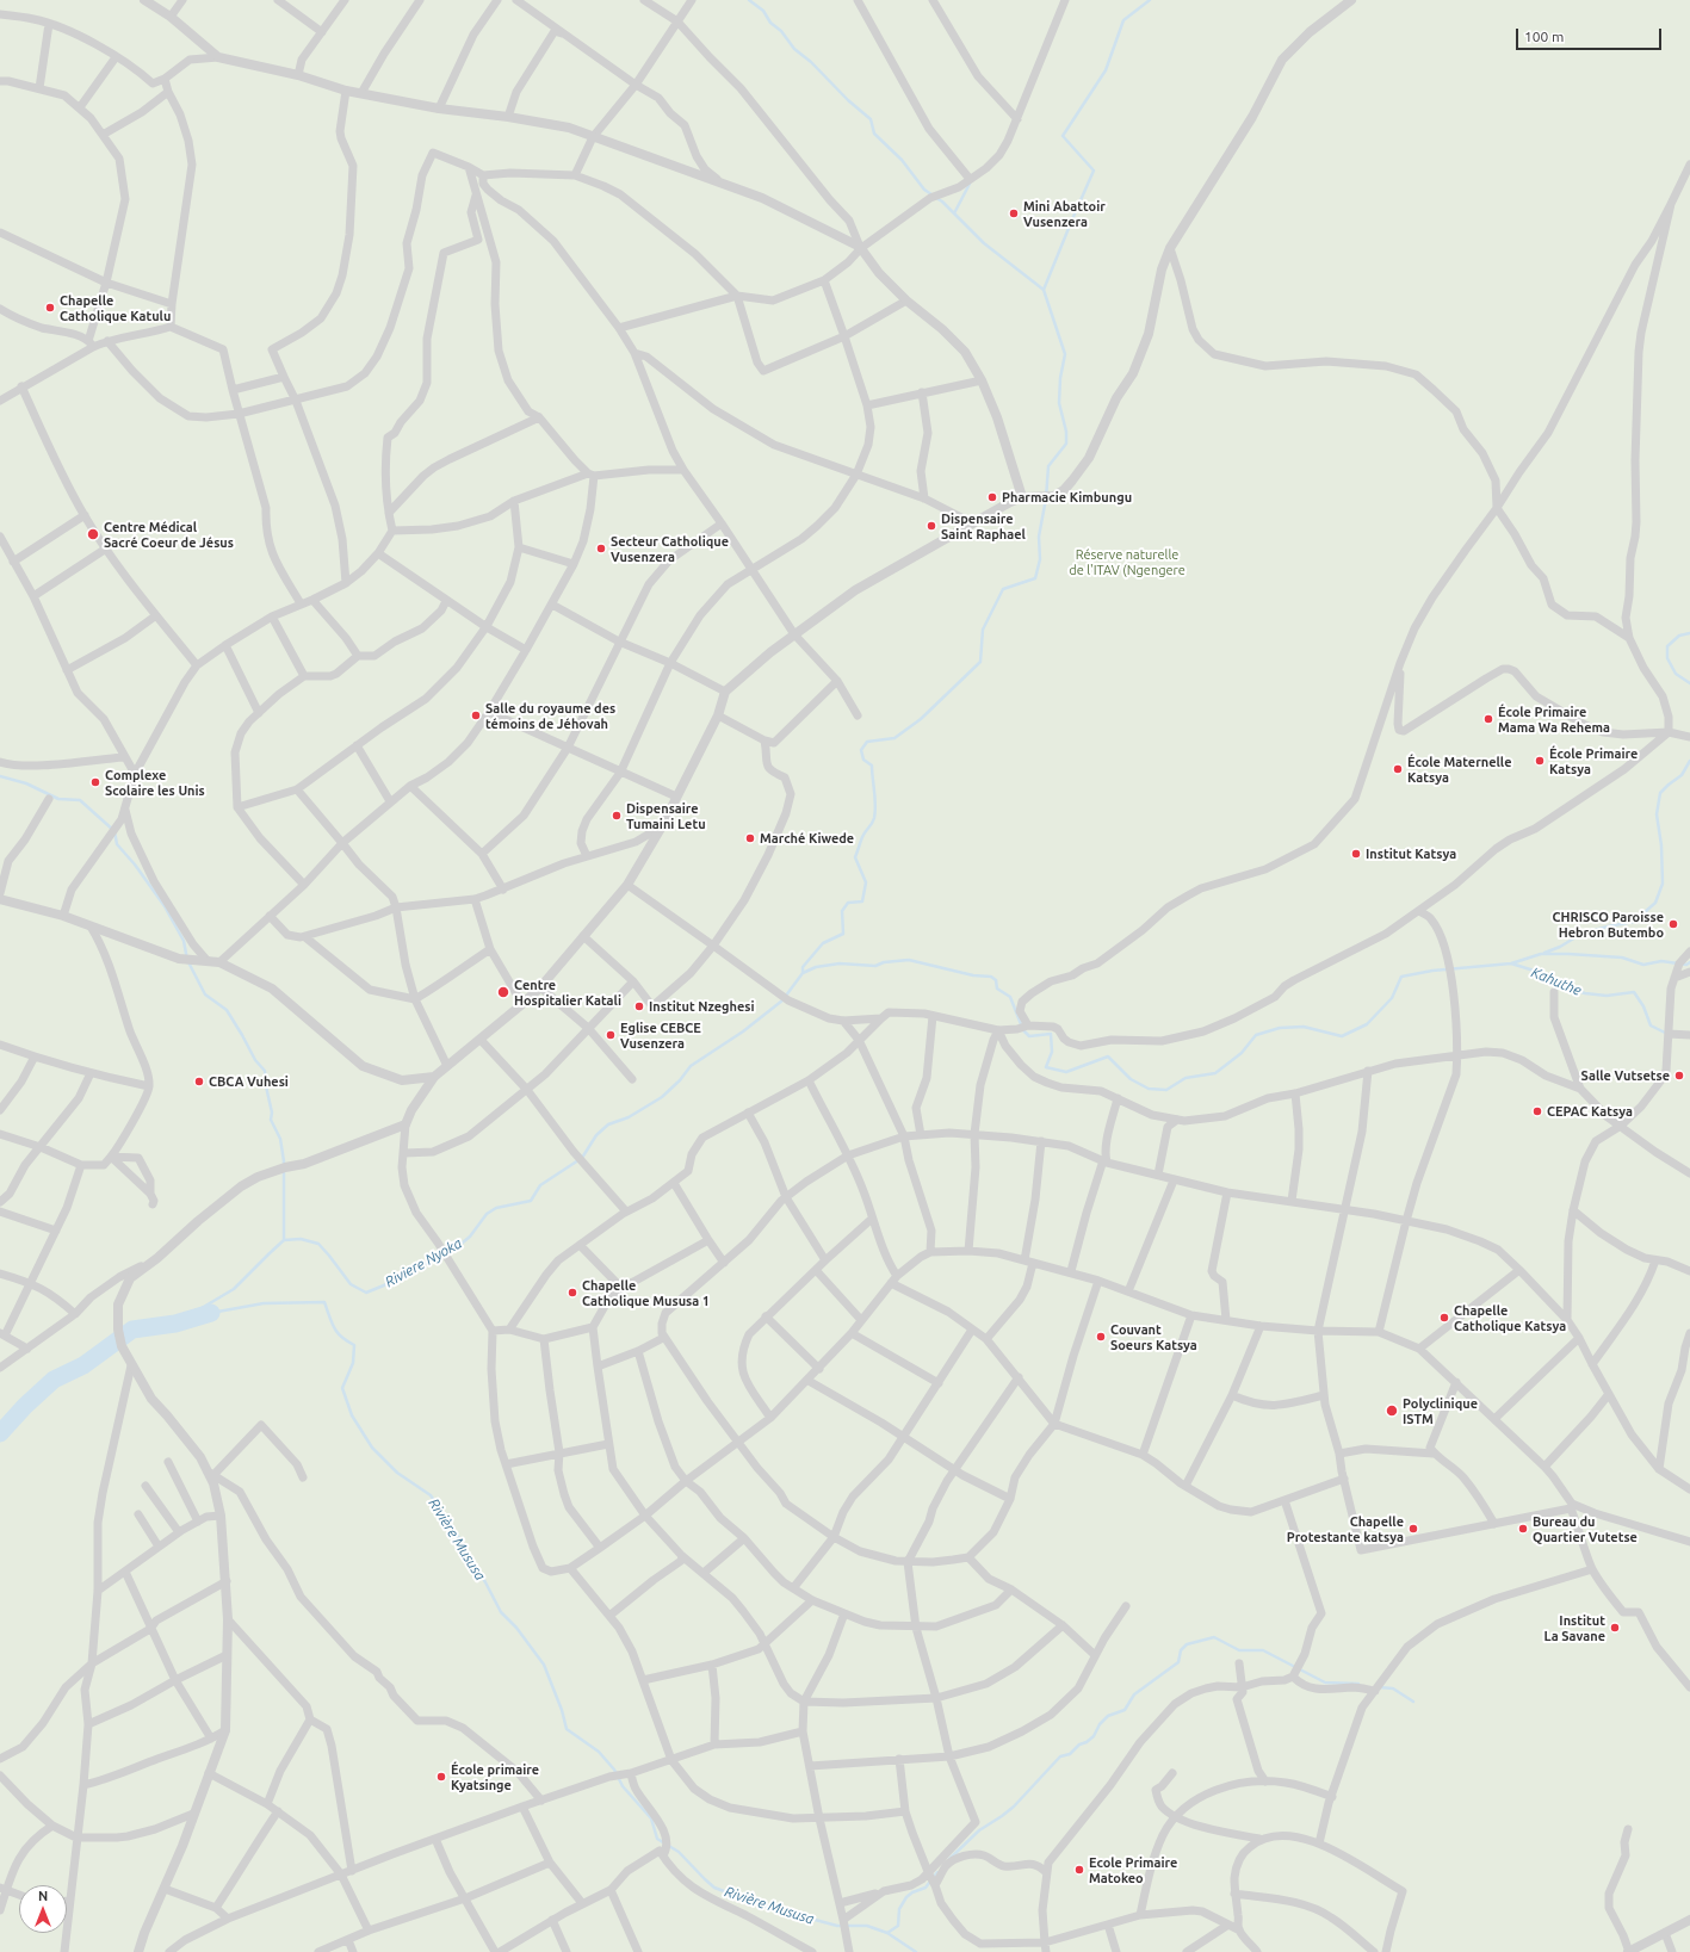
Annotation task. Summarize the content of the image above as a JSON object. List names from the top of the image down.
{
  "water": ["Kahuthe", "Riviere Nyoka", "Rivière Mususa"],
  "parks": ["Réserve naturelle de l'ITAV (Ngengere"],
  "places": [
    "Mini Abattoir Vusenzera",
    "Chapelle Catholique Katulu",
    "Pharmacie Kimbungu",
    "Dispensaire Saint Raphael",
    "Centre Médical Sacré Coeur de Jésus",
    "Secteur Catholique Vusenzera",
    "Salle du royaume des témoins de Jéhovah",
    "École Primaire Mama Wa Rehema",
    "École Primaire Katsya",
    "École Maternelle Katsya",
    "Complexe Scolaire les Unis",
    "Dispensaire Tumaini Letu",
    "Marché Kiwede",
    "Institut Katsya",
    "CHRISCO Paroisse Hebron Butembo",
    "Centre Hospitalier Katali",
    "Institut Nzeghesi",
    "Eglise CEBCE Vusenzera",
    "Salle Vutsetse",
    "CBCA Vuhesi",
    "CEPAC Katsya",
    "Chapelle Catholique Mususa 1",
    "Chapelle Catholique Katsya",
    "Couvant Soeurs Katsya",
    "Polyclinique ISTM",
    "Chapelle Protestante katsya",
    "Bureau du Quartier Vutetse",
    "Institut La Savane",
    "École primaire Kyatsinge",
    "Ecole Primaire Matokeo"
  ],
  "scale_bar": "100 m",
  "north": "top"
}
